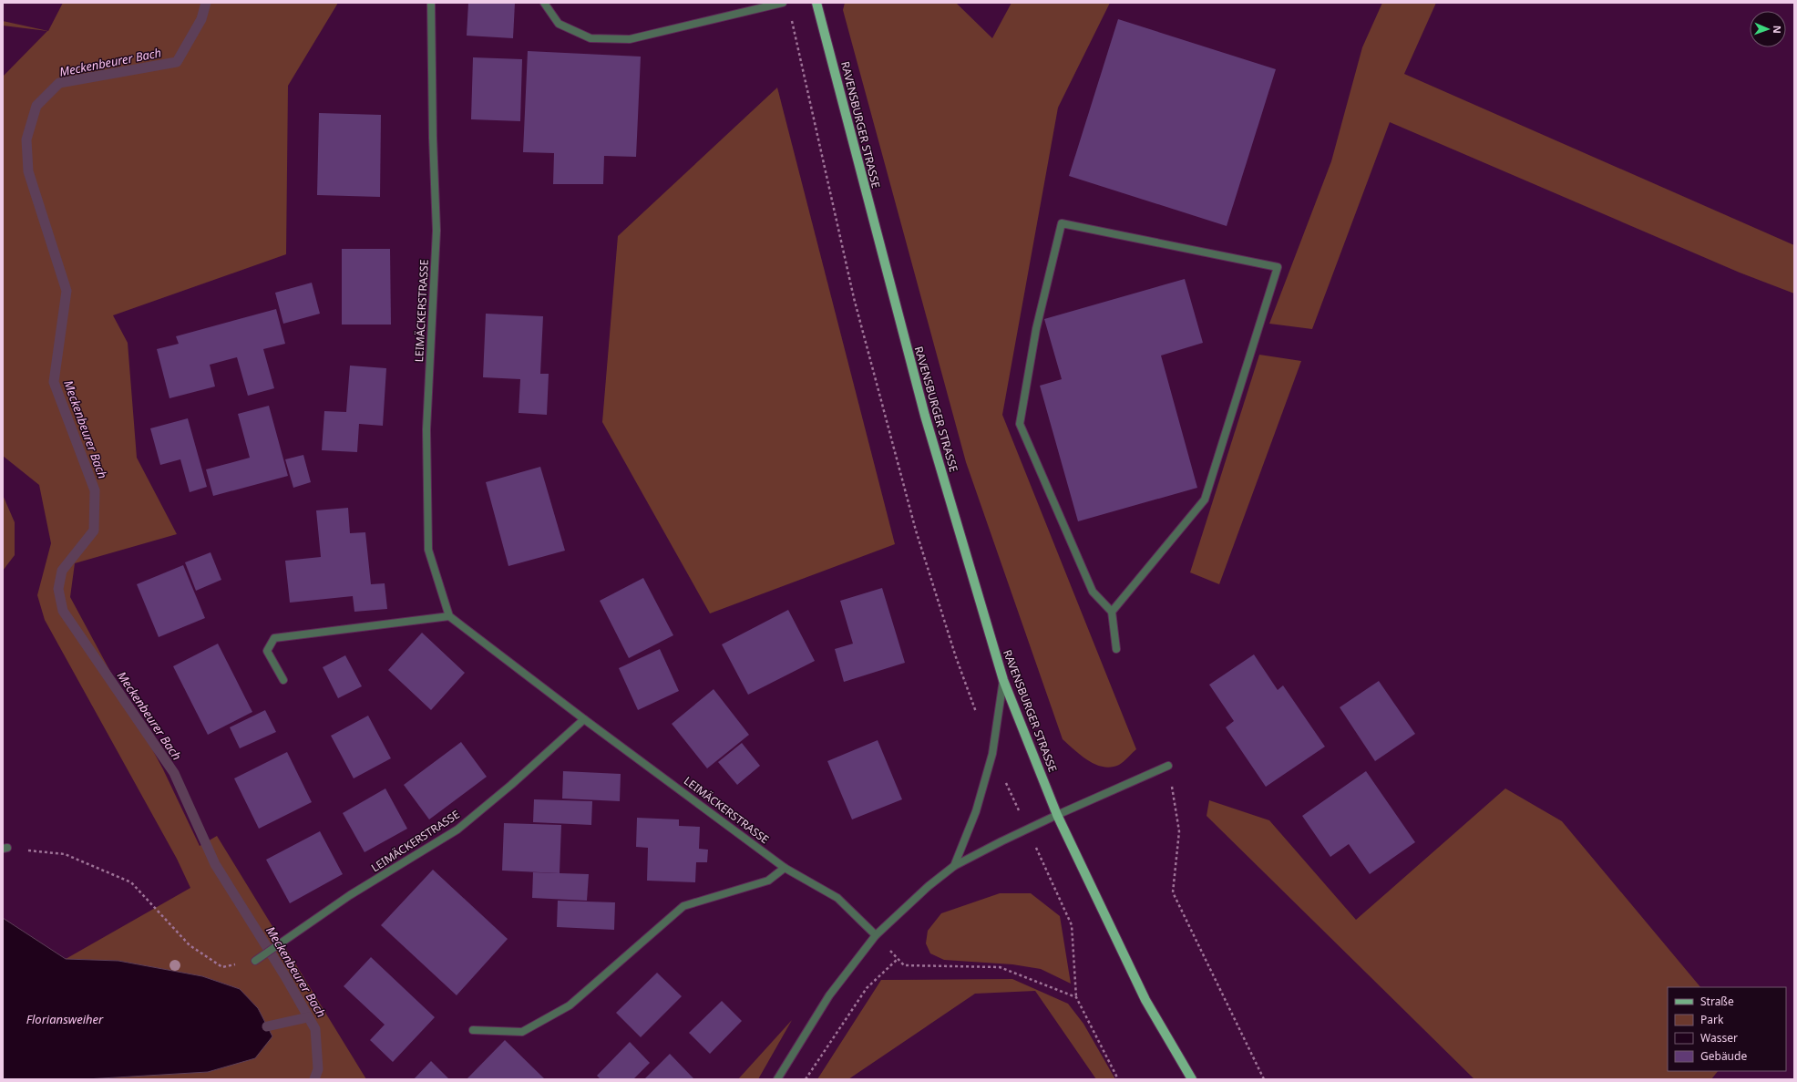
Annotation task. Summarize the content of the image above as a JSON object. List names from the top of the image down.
{
  "streets": {
    "main road": ["RAVENSBURGER STRASSE"],
    "street": ["LEIMÄCKERSTRASSE"]
  },
  "water": ["Meckenbeurer Bach", "Floriansweiher"],
  "legend": [
    "Straße",
    "Park",
    "Wasser",
    "Gebäude"
  ],
  "north": "right"
}
